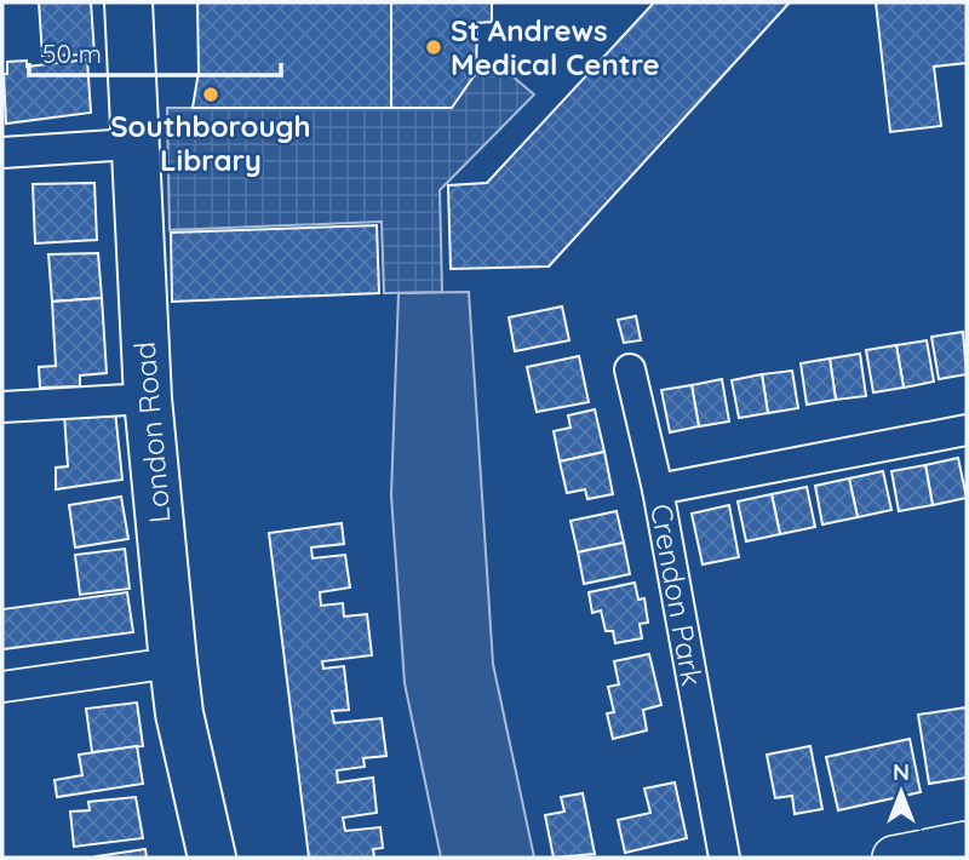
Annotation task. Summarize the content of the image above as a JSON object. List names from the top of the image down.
{
  "streets": {
    "highway": ["London Road"],
    "street": ["Crendon Park"]
  },
  "places": ["St Andrews Medical Centre", "Southborough Library"],
  "scale_bar": "50 m",
  "north": "top"
}
